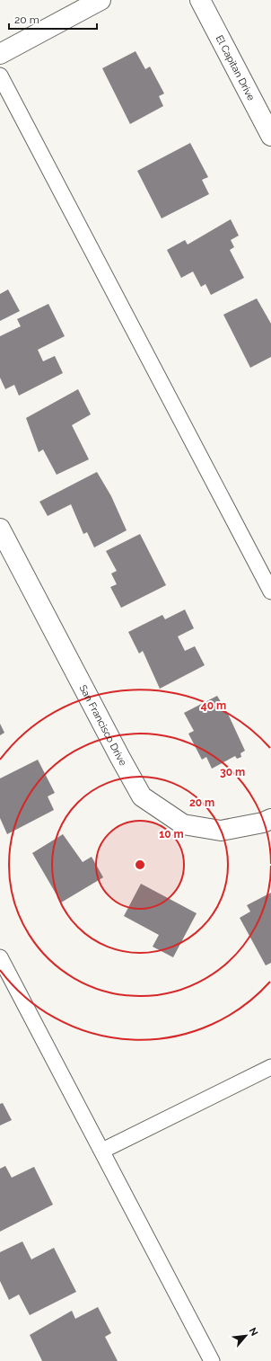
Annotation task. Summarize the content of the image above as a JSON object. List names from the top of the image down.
{
  "streets": {
    "street": ["El Capitan Drive", "San Francisco Drive"]
  },
  "scale_bar": "20 m",
  "north": "top right",
  "rings": [
    "40 m",
    "30 m",
    "20 m",
    "10 m"
  ]
}
